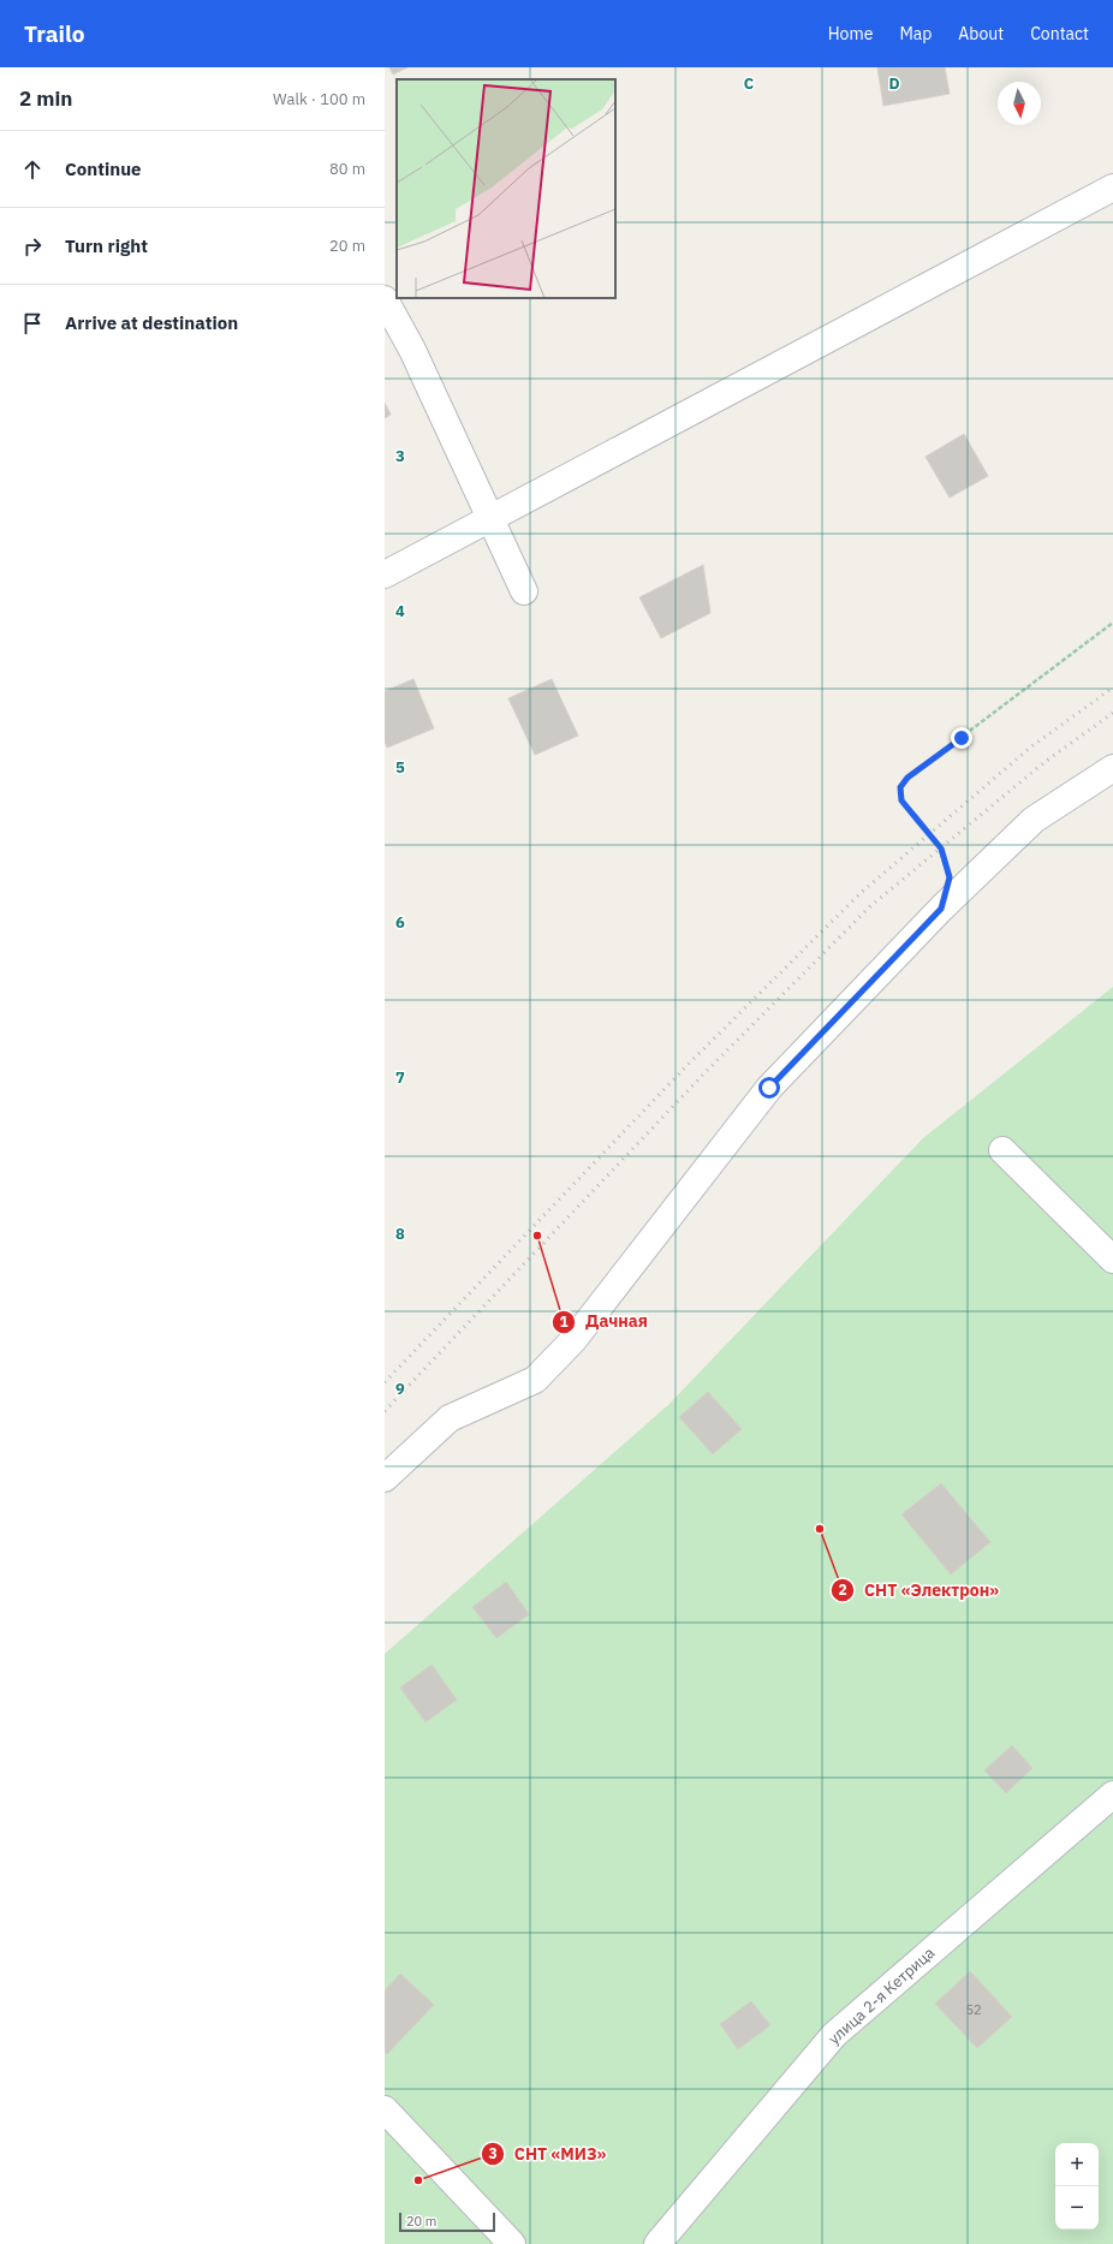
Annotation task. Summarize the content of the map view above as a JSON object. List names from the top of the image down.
{
  "streets": {
    "street": ["улица 2-я Кетрица"]
  },
  "places": ["Дачная", "СНТ «Электрон»", "СНТ «МИЗ»"],
  "house_numbers": ["52"],
  "scale_bar": "20 m",
  "north": "bottom",
  "page": {
    "header": "Trailo",
    "nav": [
      "Home",
      "Map",
      "About",
      "Contact"
    ],
    "heading": ["2 min", "Walk · 100 m"],
    "list": [
      ["Continue", "80 m"],
      ["Turn right", "20 m"],
      "Arrive at destination"
    ],
    "map_buttons": ["+", "−"],
    "scale": "20 m"
  },
  "grid": {
    "columns": ["C", "D"],
    "rows": [
      "3",
      "4",
      "5",
      "6",
      "7",
      "8",
      "9"
    ]
  }
}
